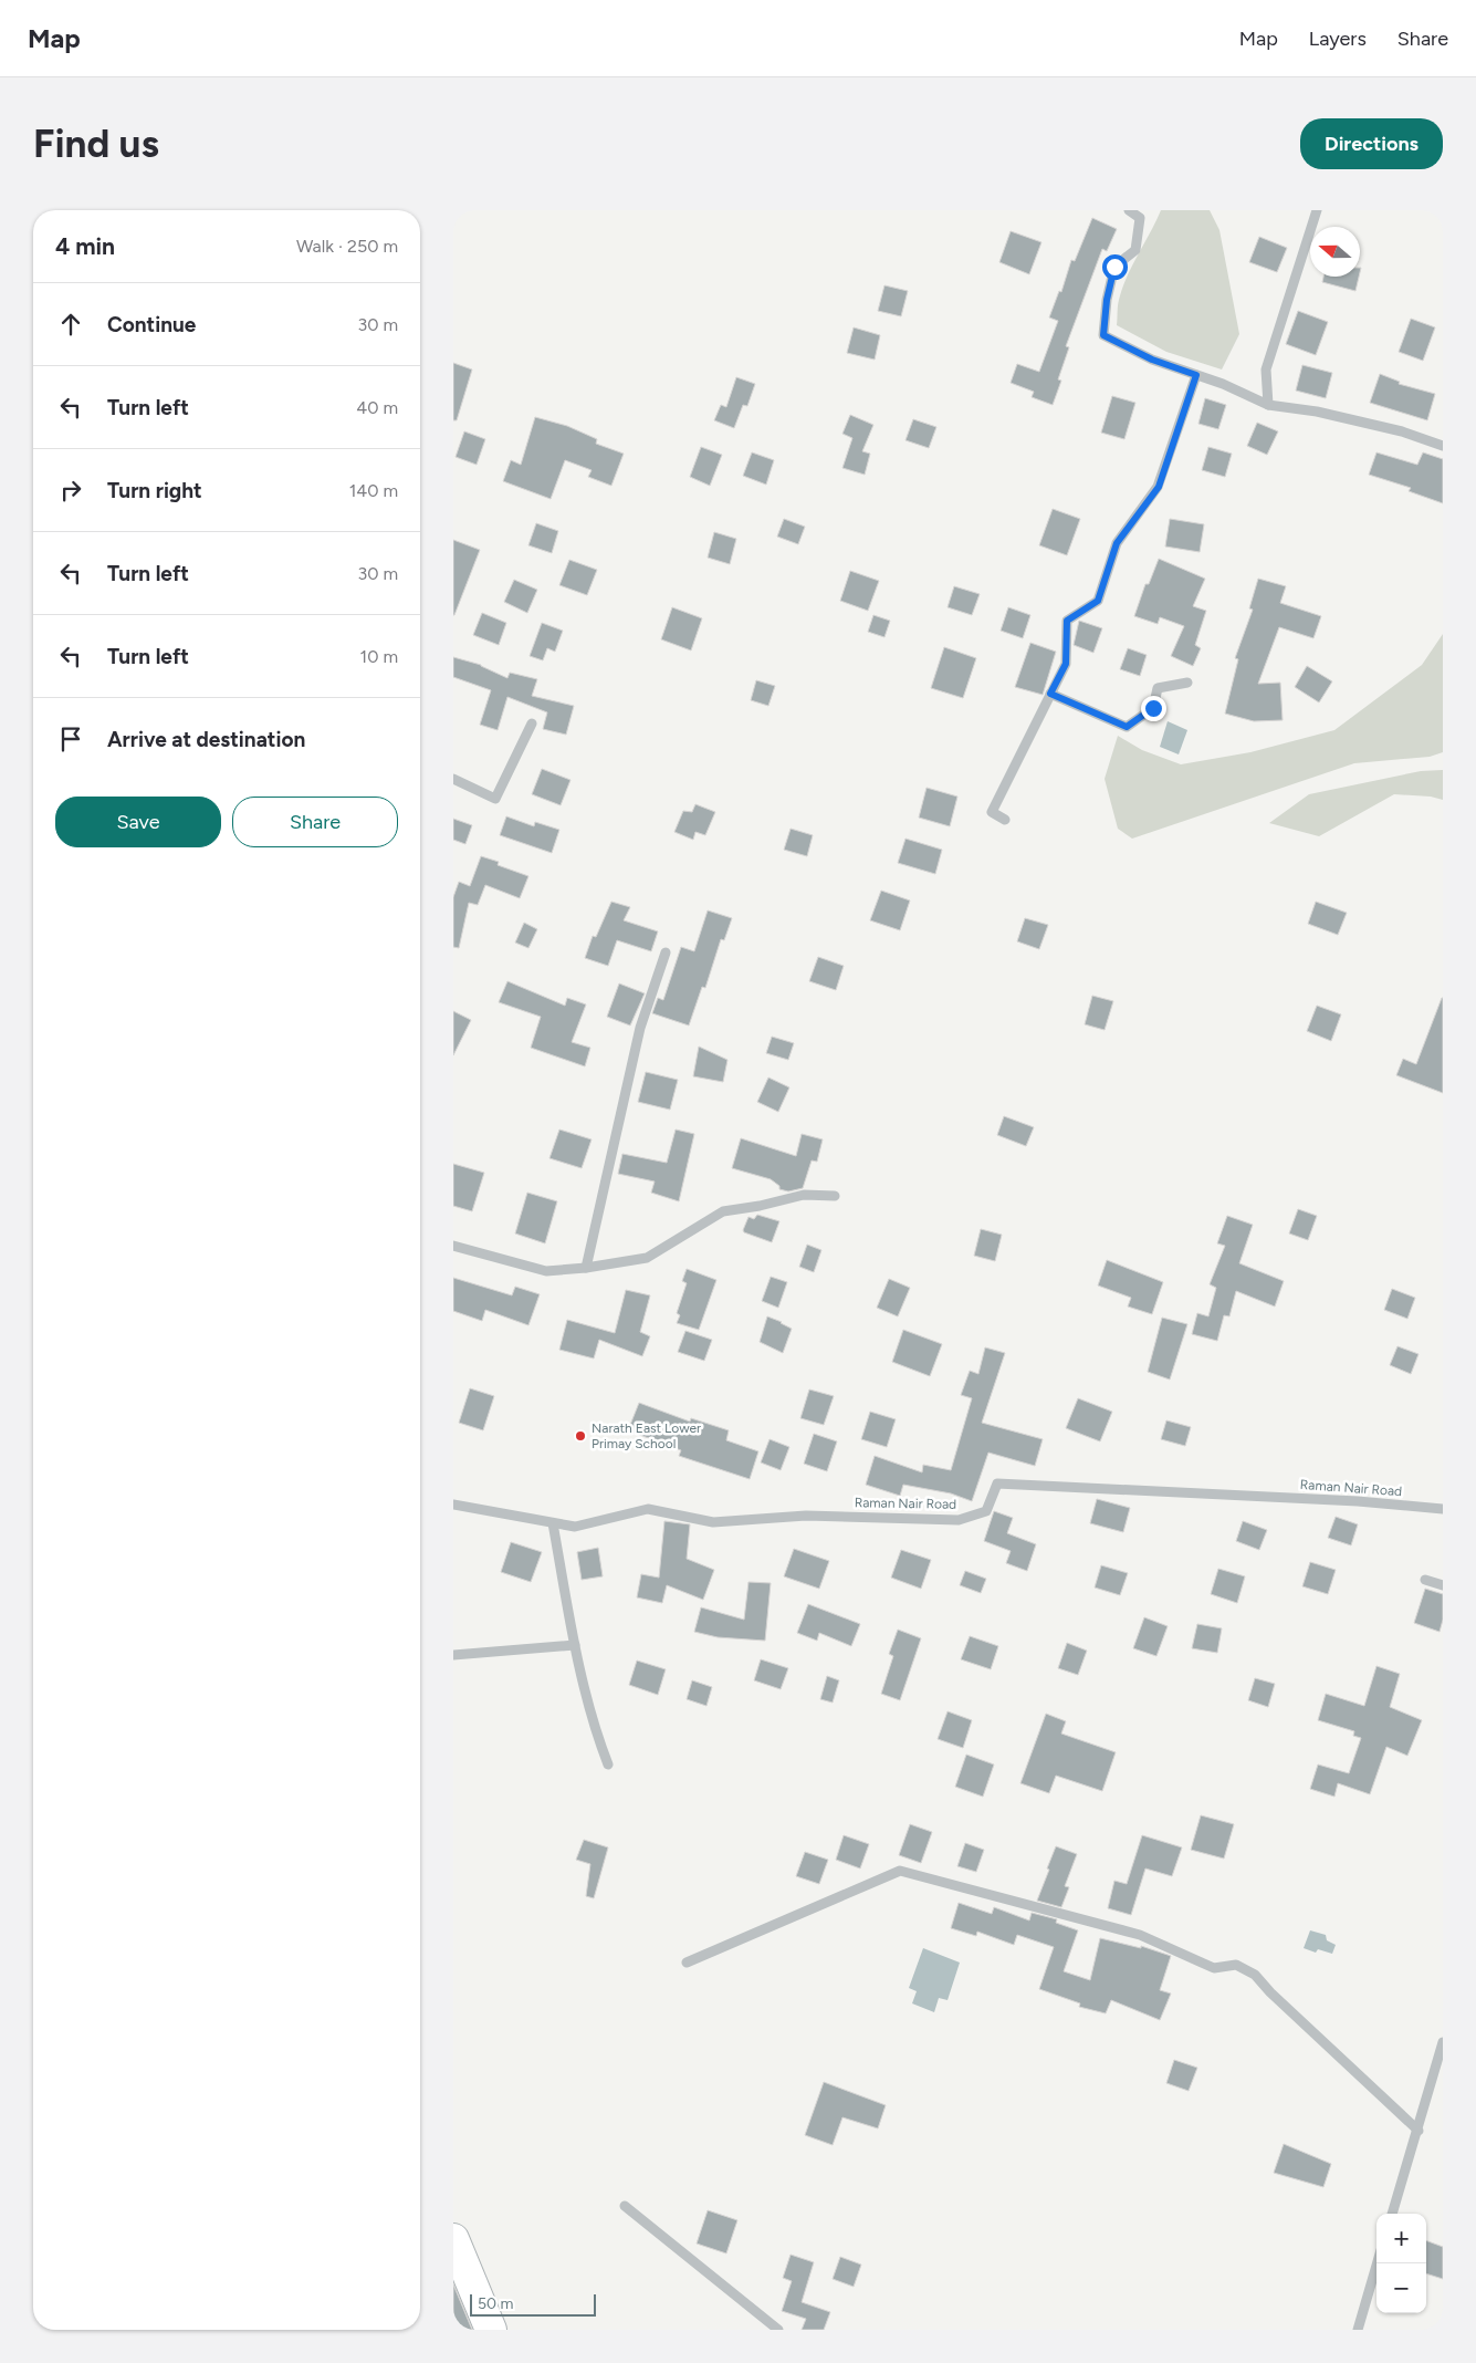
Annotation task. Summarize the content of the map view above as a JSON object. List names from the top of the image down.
{
  "streets": {
    "street": ["Raman Nair Road"]
  },
  "places": ["Narath East Lower Primay School"],
  "scale_bar": "50 m",
  "north": "left",
  "page": {
    "header": "Map",
    "nav": ["Map", "Layers", "Share"],
    "buttons": [
      "Directions",
      ["Save", "Share"]
    ],
    "title": "Find us",
    "heading": ["4 min", "Walk · 250 m"],
    "list": [
      ["Continue", "30 m"],
      ["Turn left", "40 m"],
      ["Turn right", "140 m"],
      ["Turn left", "30 m"],
      ["Turn left", "10 m"],
      "Arrive at destination"
    ],
    "map_buttons": ["+", "−"],
    "scale": "50 m"
  }
}
